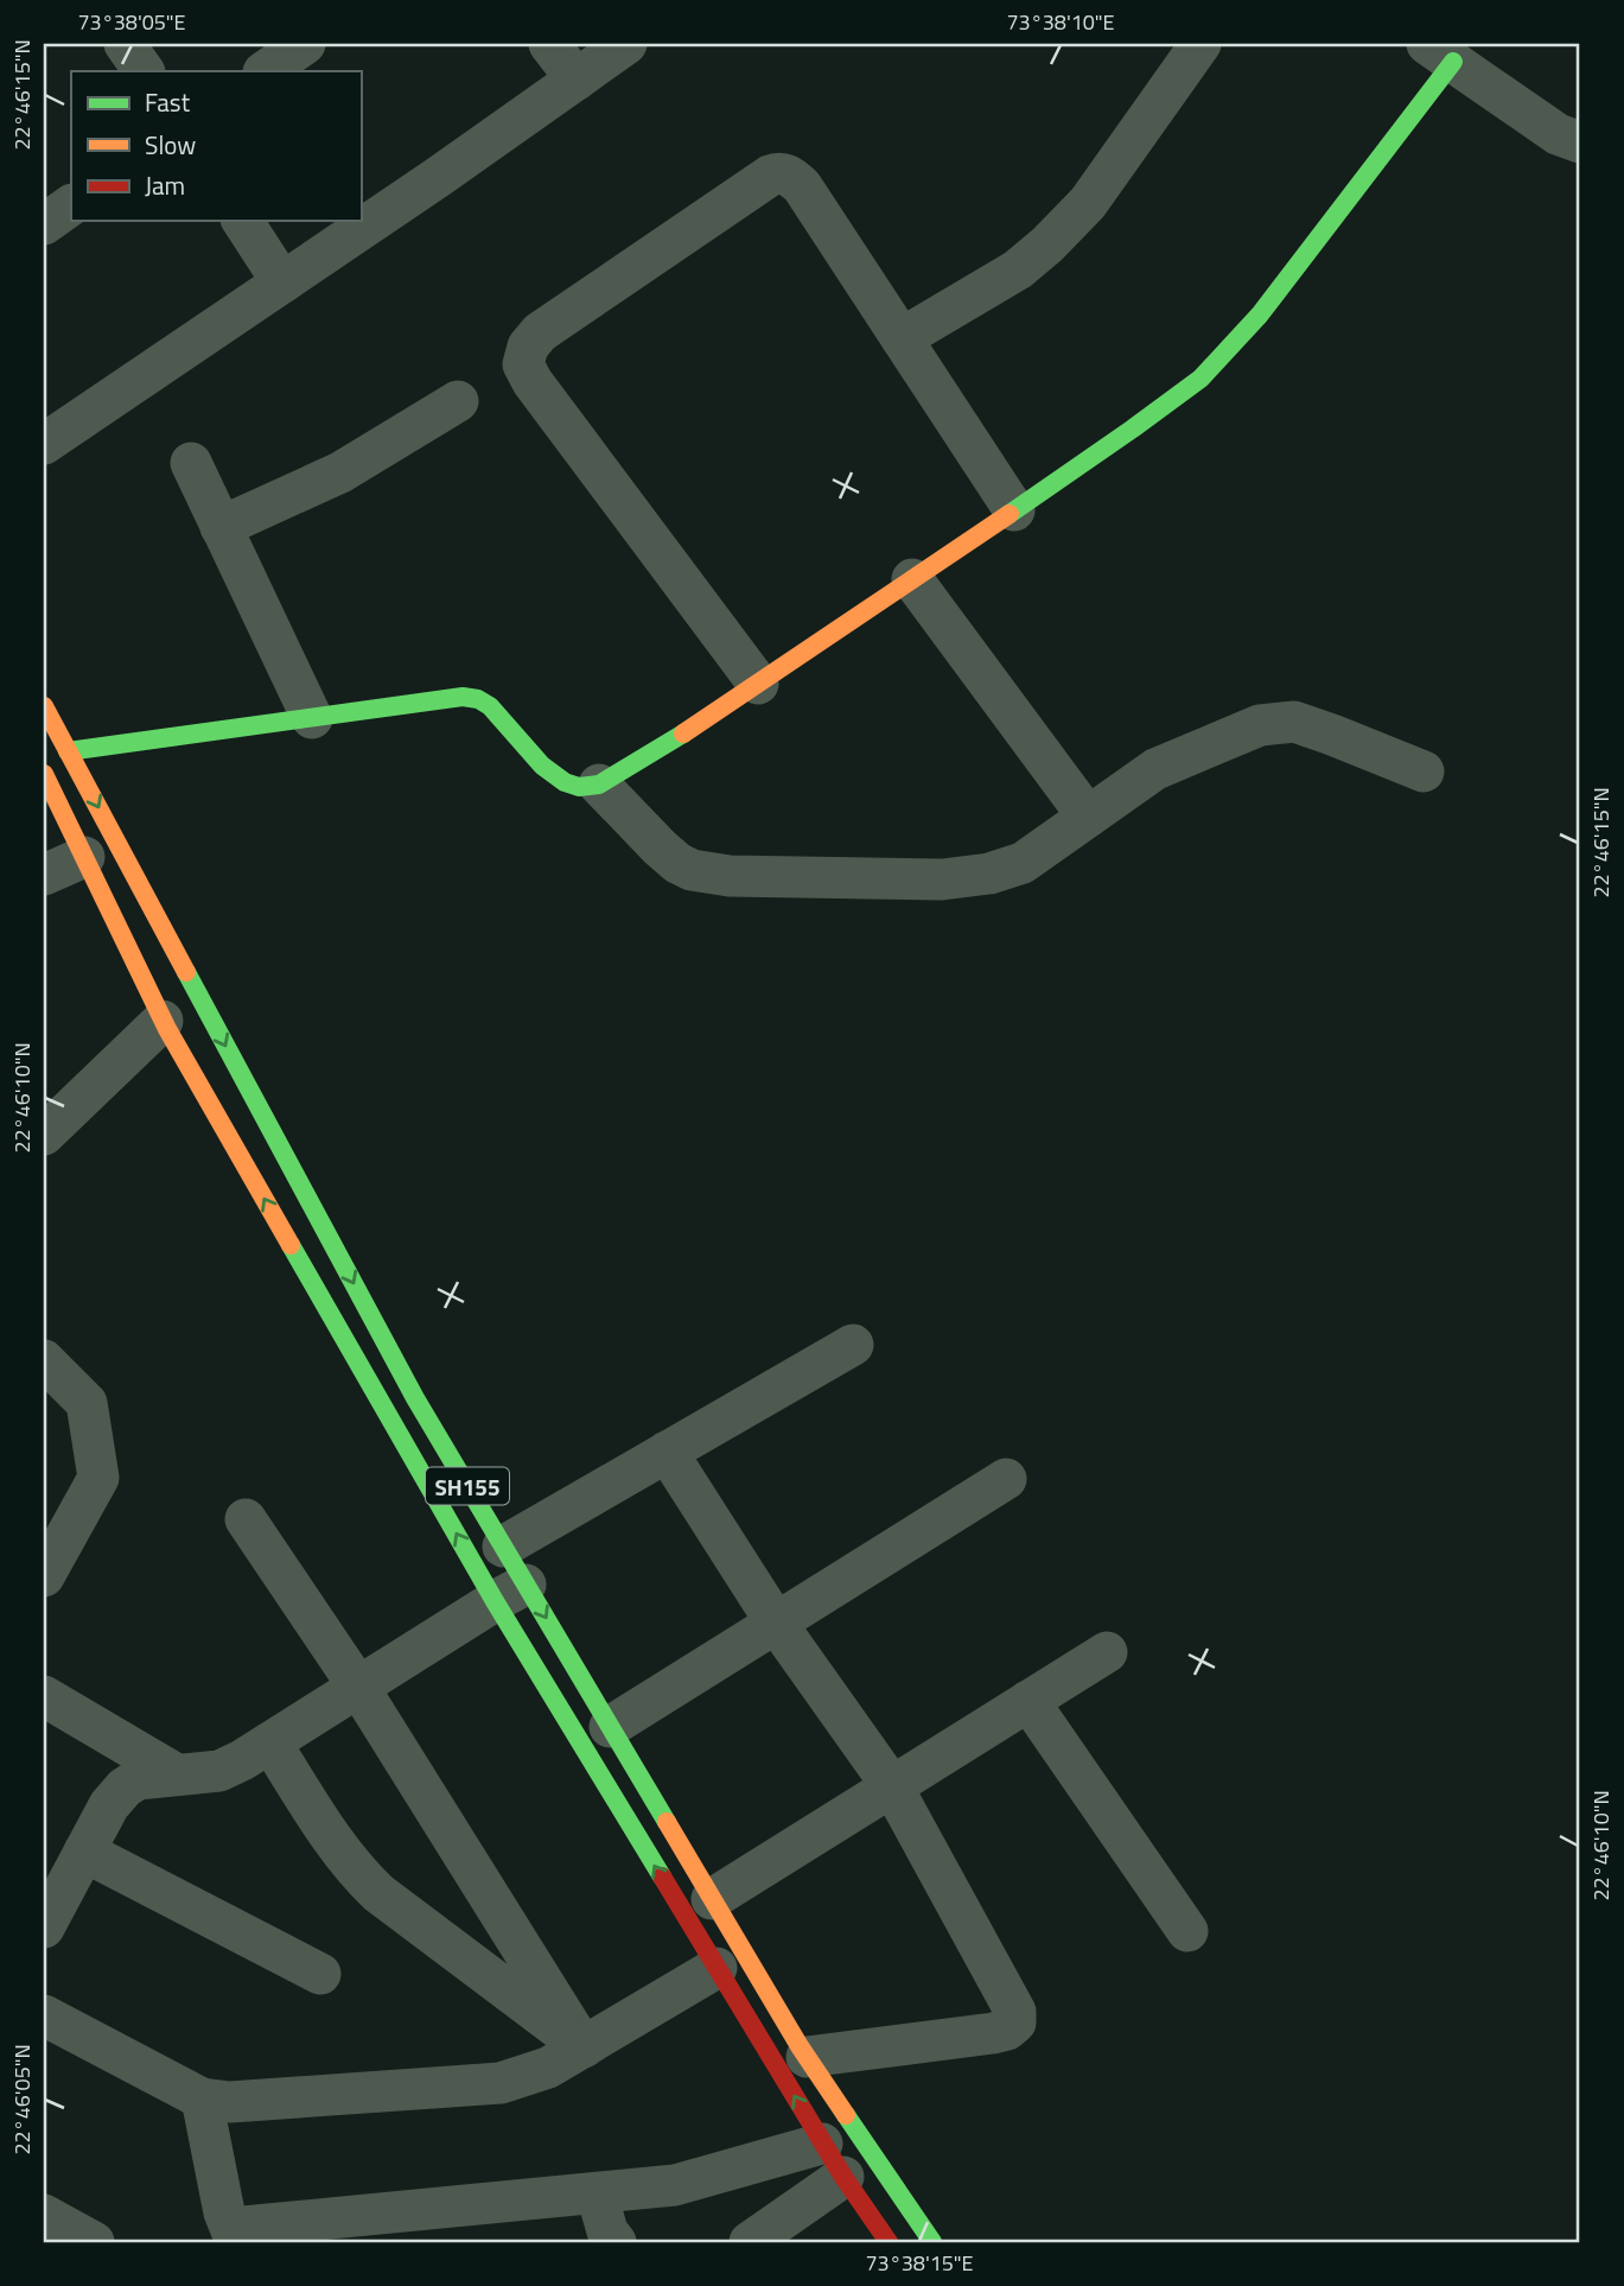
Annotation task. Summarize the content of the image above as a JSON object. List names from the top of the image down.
{
  "streets": {
    "main road": ["SH155"]
  },
  "legend": ["Fast", "Slow", "Jam"],
  "coordinates": [
    "73°38'05\"E",
    "73°38'10\"E",
    "22°46'15\"N",
    "22°46'10\"N",
    "22°46'05\"N",
    "73°38'15\"E"
  ]
}
